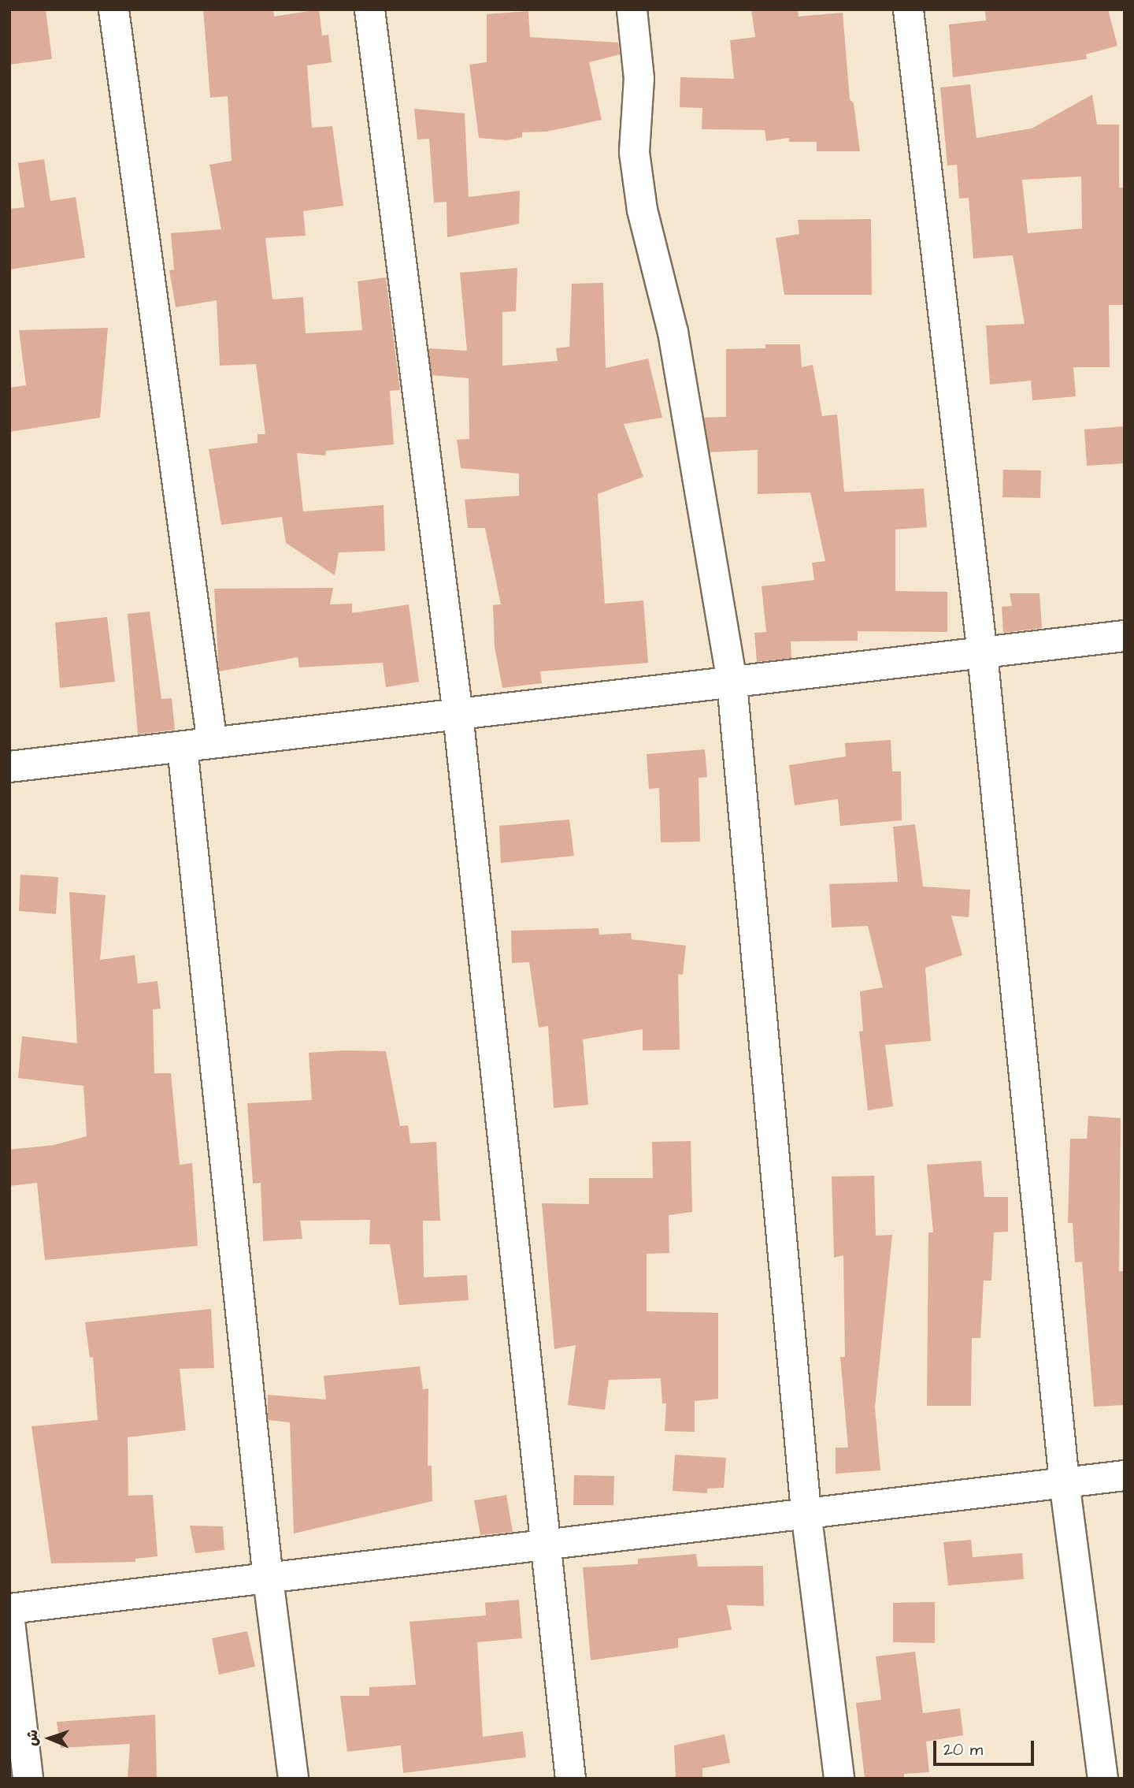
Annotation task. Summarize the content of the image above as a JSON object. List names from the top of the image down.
{
  "scale_bar": "20 m",
  "north": "left"
}
